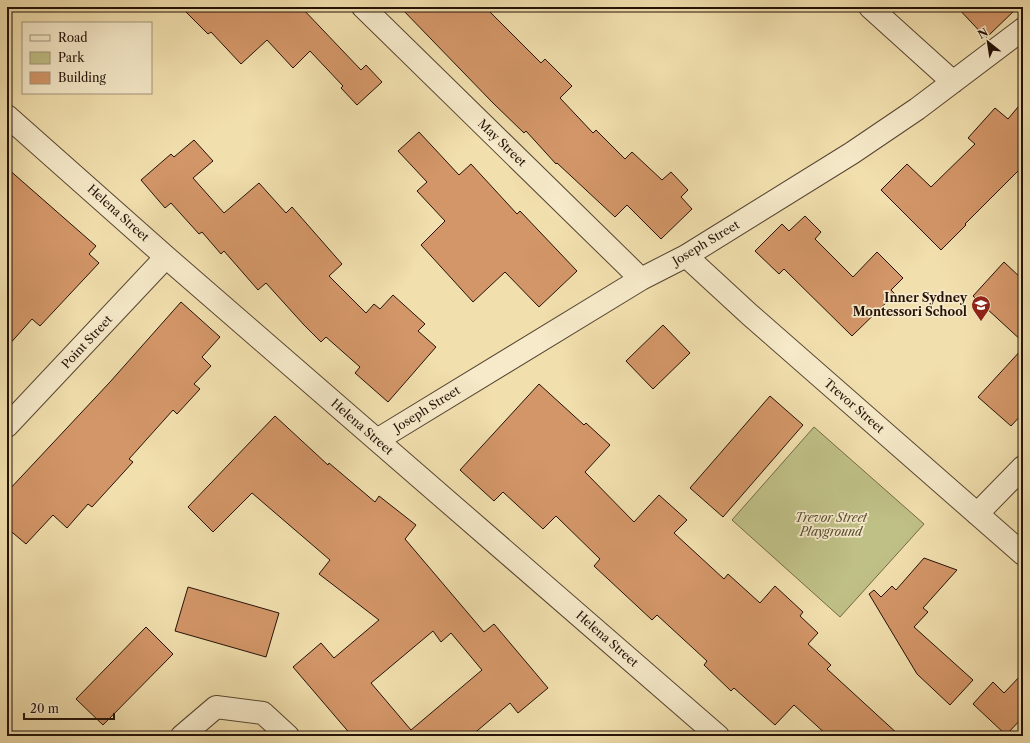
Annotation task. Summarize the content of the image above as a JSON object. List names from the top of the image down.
{
  "streets": {
    "street": [
      "May Street",
      "Helena Street",
      "Joseph Street",
      "Point Street",
      "Trevor Street"
    ]
  },
  "crossings": [
    ["May Street", "Joseph Street"],
    ["Helena Street", "Joseph Street"],
    ["Helena Street", "Point Street"],
    ["Joseph Street", "Trevor Street"]
  ],
  "parks": ["Trevor Street Playground"],
  "places": {
    "school or university": ["Inner Sydney Montessori School"]
  },
  "legend": ["Road", "Park", "Building"],
  "scale_bar": "20 m",
  "north": "top left"
}
